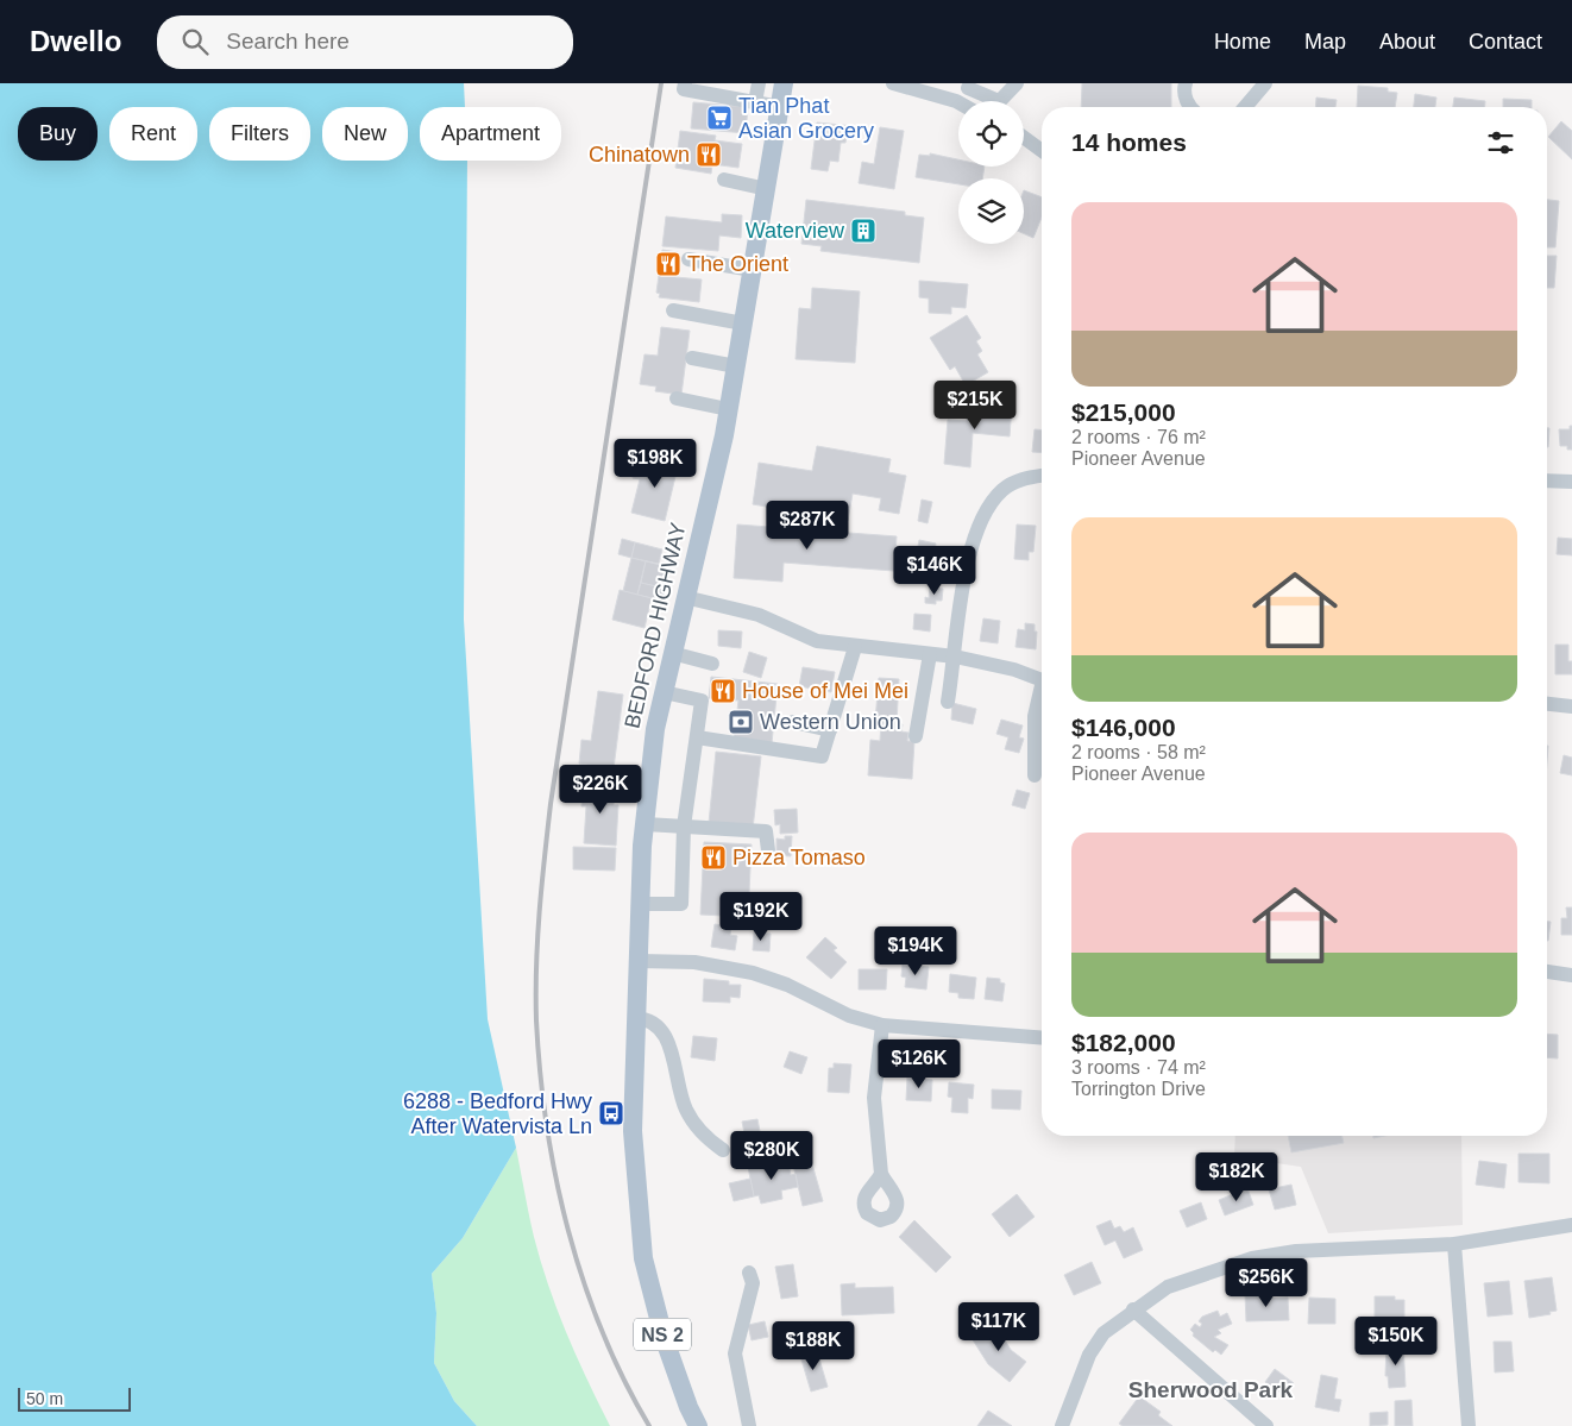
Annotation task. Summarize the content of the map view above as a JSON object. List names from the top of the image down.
{
  "streets": {
    "main road": ["BEDFORD HIGHWAY", "NS 2"]
  },
  "districts": ["Sherwood Park"],
  "places": {
    "supermarket": ["Tian Phat Asian Grocery"],
    "restaurant": [
      "Chinatown",
      "The Orient",
      "House of Mei Mei",
      "Pizza Tomaso"
    ],
    "building": ["Waterview"],
    "bank": ["Western Union"],
    "bus stop": ["6288 - Bedford Hwy After Watervista Ln"]
  },
  "scale_bar": "50 m",
  "page": {
    "header": "Dwello",
    "search": "Search here",
    "nav": [
      "Home",
      "Map",
      "About",
      "Contact"
    ],
    "chip": [
      "Buy",
      "Rent",
      "Filters",
      "New",
      "Apartment"
    ],
    "heading": "14 homes",
    "list": [
      {
        "name": "$215,000",
        "note": "2 rooms · 76 m² · Pioneer Avenue"
      },
      {
        "name": "$146,000",
        "note": "2 rooms · 58 m² · Pioneer Avenue"
      },
      {
        "name": "$182,000",
        "note": "3 rooms · 74 m² · Torrington Drive"
      }
    ],
    "price": [
      "$215K",
      "$198K",
      "$287K",
      "$146K",
      "$226K",
      "$192K",
      "$194K",
      "$126K",
      "$280K",
      "$182K",
      "$256K",
      "$117K",
      "$150K",
      "$188K"
    ],
    "scale": "50 m"
  }
}
